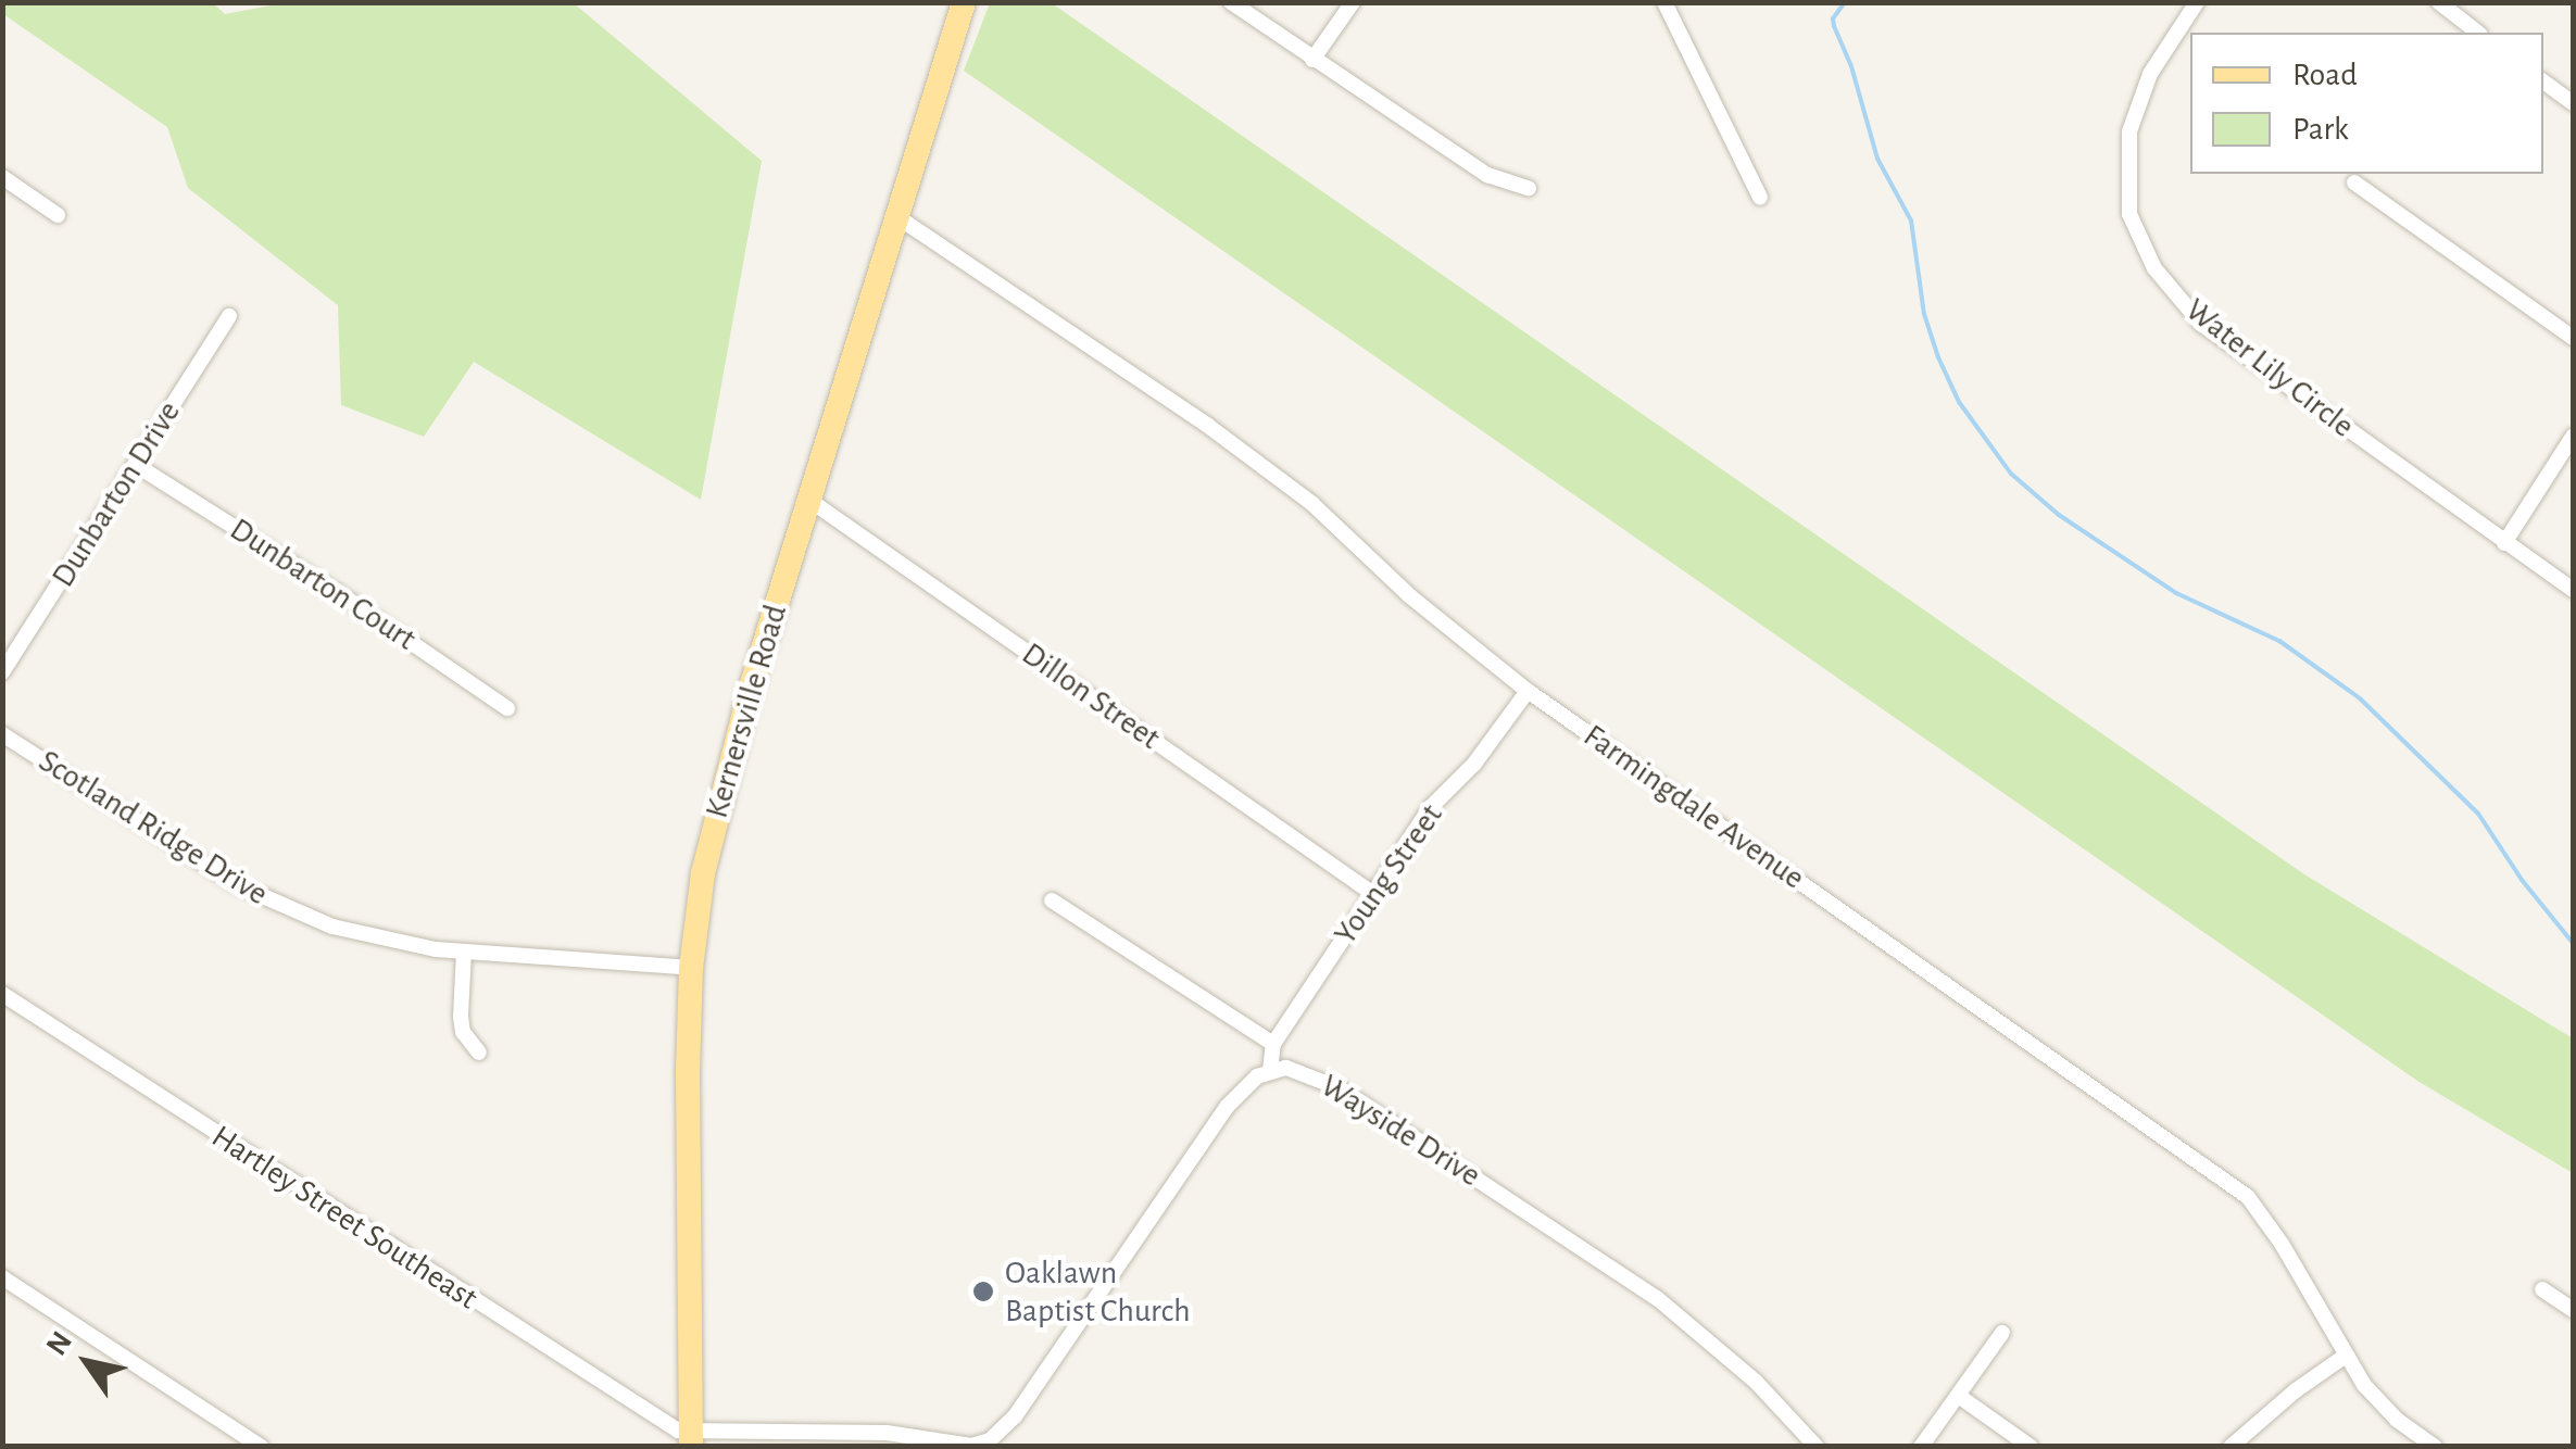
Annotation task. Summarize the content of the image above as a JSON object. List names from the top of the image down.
{
  "streets": {
    "main road": ["Kernersville Road"],
    "street": [
      "Water Lily Circle",
      "Dunbarton Drive",
      "Dunbarton Court",
      "Dillon Street",
      "Farmingdale Avenue",
      "Scotland Ridge Drive",
      "Young Street",
      "Wayside Drive",
      "Hartley Street Southeast"
    ]
  },
  "crossings": [
    ["Dunbarton Drive", "Dunbarton Court"],
    ["Dillon Street", "Kernersville Road"],
    ["Dillon Street", "Young Street"],
    ["Kernersville Road", "Farmingdale Avenue"],
    ["Kernersville Road", "Scotland Ridge Drive"],
    ["Kernersville Road", "Hartley Street Southeast"],
    ["Farmingdale Avenue", "Young Street"],
    ["Young Street", "Wayside Drive"]
  ],
  "places": ["Oaklawn Baptist Church"],
  "legend": ["Road", "Park"],
  "north": "top left"
}
